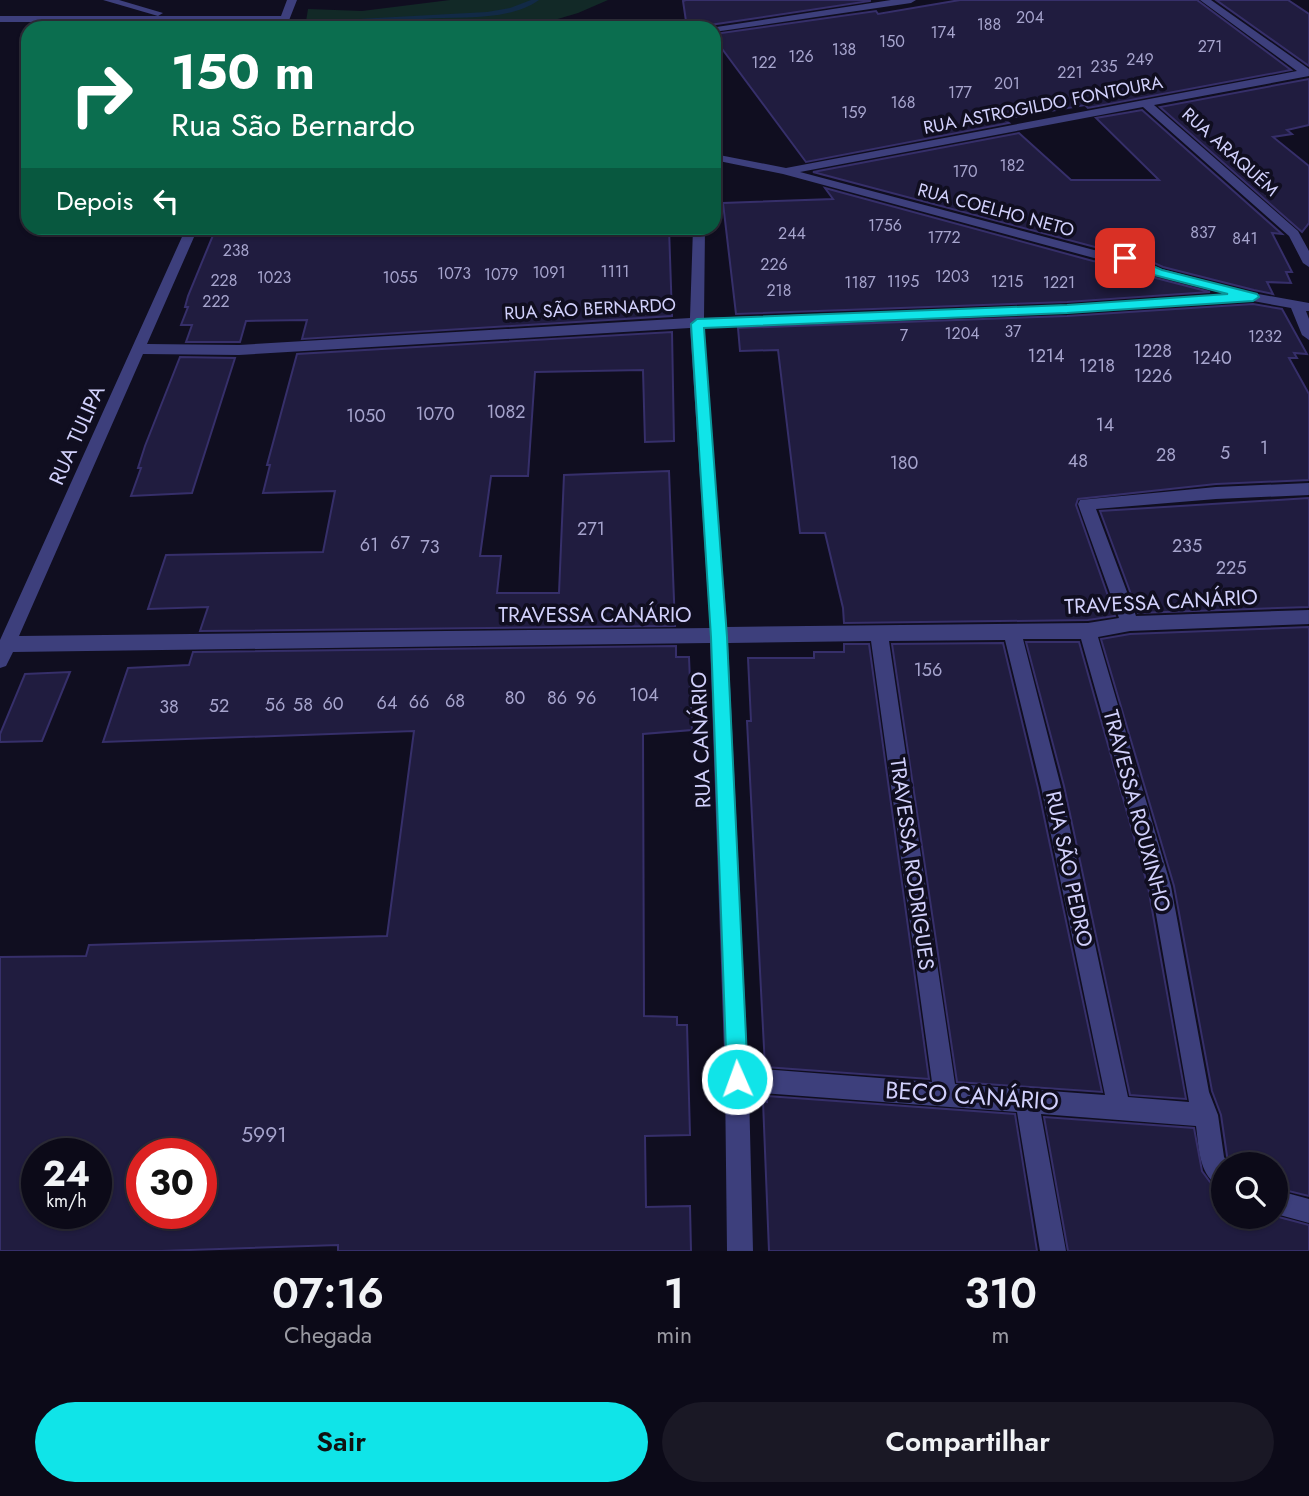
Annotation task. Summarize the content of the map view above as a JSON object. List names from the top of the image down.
{
  "streets": {
    "street": [
      "RUA ASTROGILDO FONTOURA",
      "RUA ARAQUÉM",
      "RUA COELHO NETO",
      "RUA SÃO BERNARDO",
      "RUA TULIPA",
      "TRAVESSA CANÁRIO",
      "RUA CANÁRIO",
      "TRAVESSA ROUXINHO",
      "TRAVESSA RODRIGUES",
      "RUA SÃO PEDRO",
      "BECO CANÁRIO"
    ]
  },
  "crossings": [
    ["RUA ASTROGILDO FONTOURA", "RUA ARAQUÉM"],
    ["RUA ASTROGILDO FONTOURA", "RUA COELHO NETO"],
    ["RUA COELHO NETO", "RUA SÃO BERNARDO"],
    ["RUA SÃO BERNARDO", "RUA TULIPA"],
    ["RUA SÃO BERNARDO", "RUA CANÁRIO"],
    ["RUA TULIPA", "TRAVESSA CANÁRIO"],
    ["TRAVESSA CANÁRIO", "RUA CANÁRIO"],
    ["TRAVESSA CANÁRIO", "TRAVESSA ROUXINHO"],
    ["TRAVESSA CANÁRIO", "TRAVESSA RODRIGUES"],
    ["TRAVESSA CANÁRIO", "RUA SÃO PEDRO"],
    ["RUA CANÁRIO", "BECO CANÁRIO"],
    ["TRAVESSA ROUXINHO", "BECO CANÁRIO"],
    ["TRAVESSA RODRIGUES", "BECO CANÁRIO"],
    ["RUA SÃO PEDRO", "BECO CANÁRIO"]
  ],
  "house_numbers": [
    "204",
    "188",
    "174",
    "150",
    "271",
    "138",
    "126",
    "249",
    "122",
    "235",
    "221",
    "201",
    "177",
    "168",
    "159",
    "182",
    "170",
    "1756",
    "837",
    "244",
    "1772",
    "841",
    "238",
    "226",
    "1111",
    "1091",
    "1073",
    "1079",
    "1203",
    "1023",
    "1055",
    "228",
    "1195",
    "1215",
    "1187",
    "1221",
    "218",
    "222",
    "37",
    "1204",
    "7",
    "1232",
    "1228",
    "1214",
    "1240",
    "1218",
    "1226",
    "1082",
    "1070",
    "1050",
    "14",
    "1",
    "5",
    "28",
    "48",
    "180",
    "271",
    "67",
    "61",
    "235",
    "73",
    "225",
    "156",
    "104",
    "80",
    "86",
    "96",
    "68",
    "66",
    "64",
    "60",
    "56",
    "58",
    "52",
    "38",
    "5991"
  ],
  "page": {
    "turn": ["150 m", "Rua São Bernardo"],
    "then": "Depois",
    "speed": "24 km/h",
    "limit": "30",
    "eta": [
      "07:16",
      "Chegada",
      "1",
      "min",
      "310",
      "m"
    ],
    "buttons": ["Sair", "Compartilhar"]
  }
}
